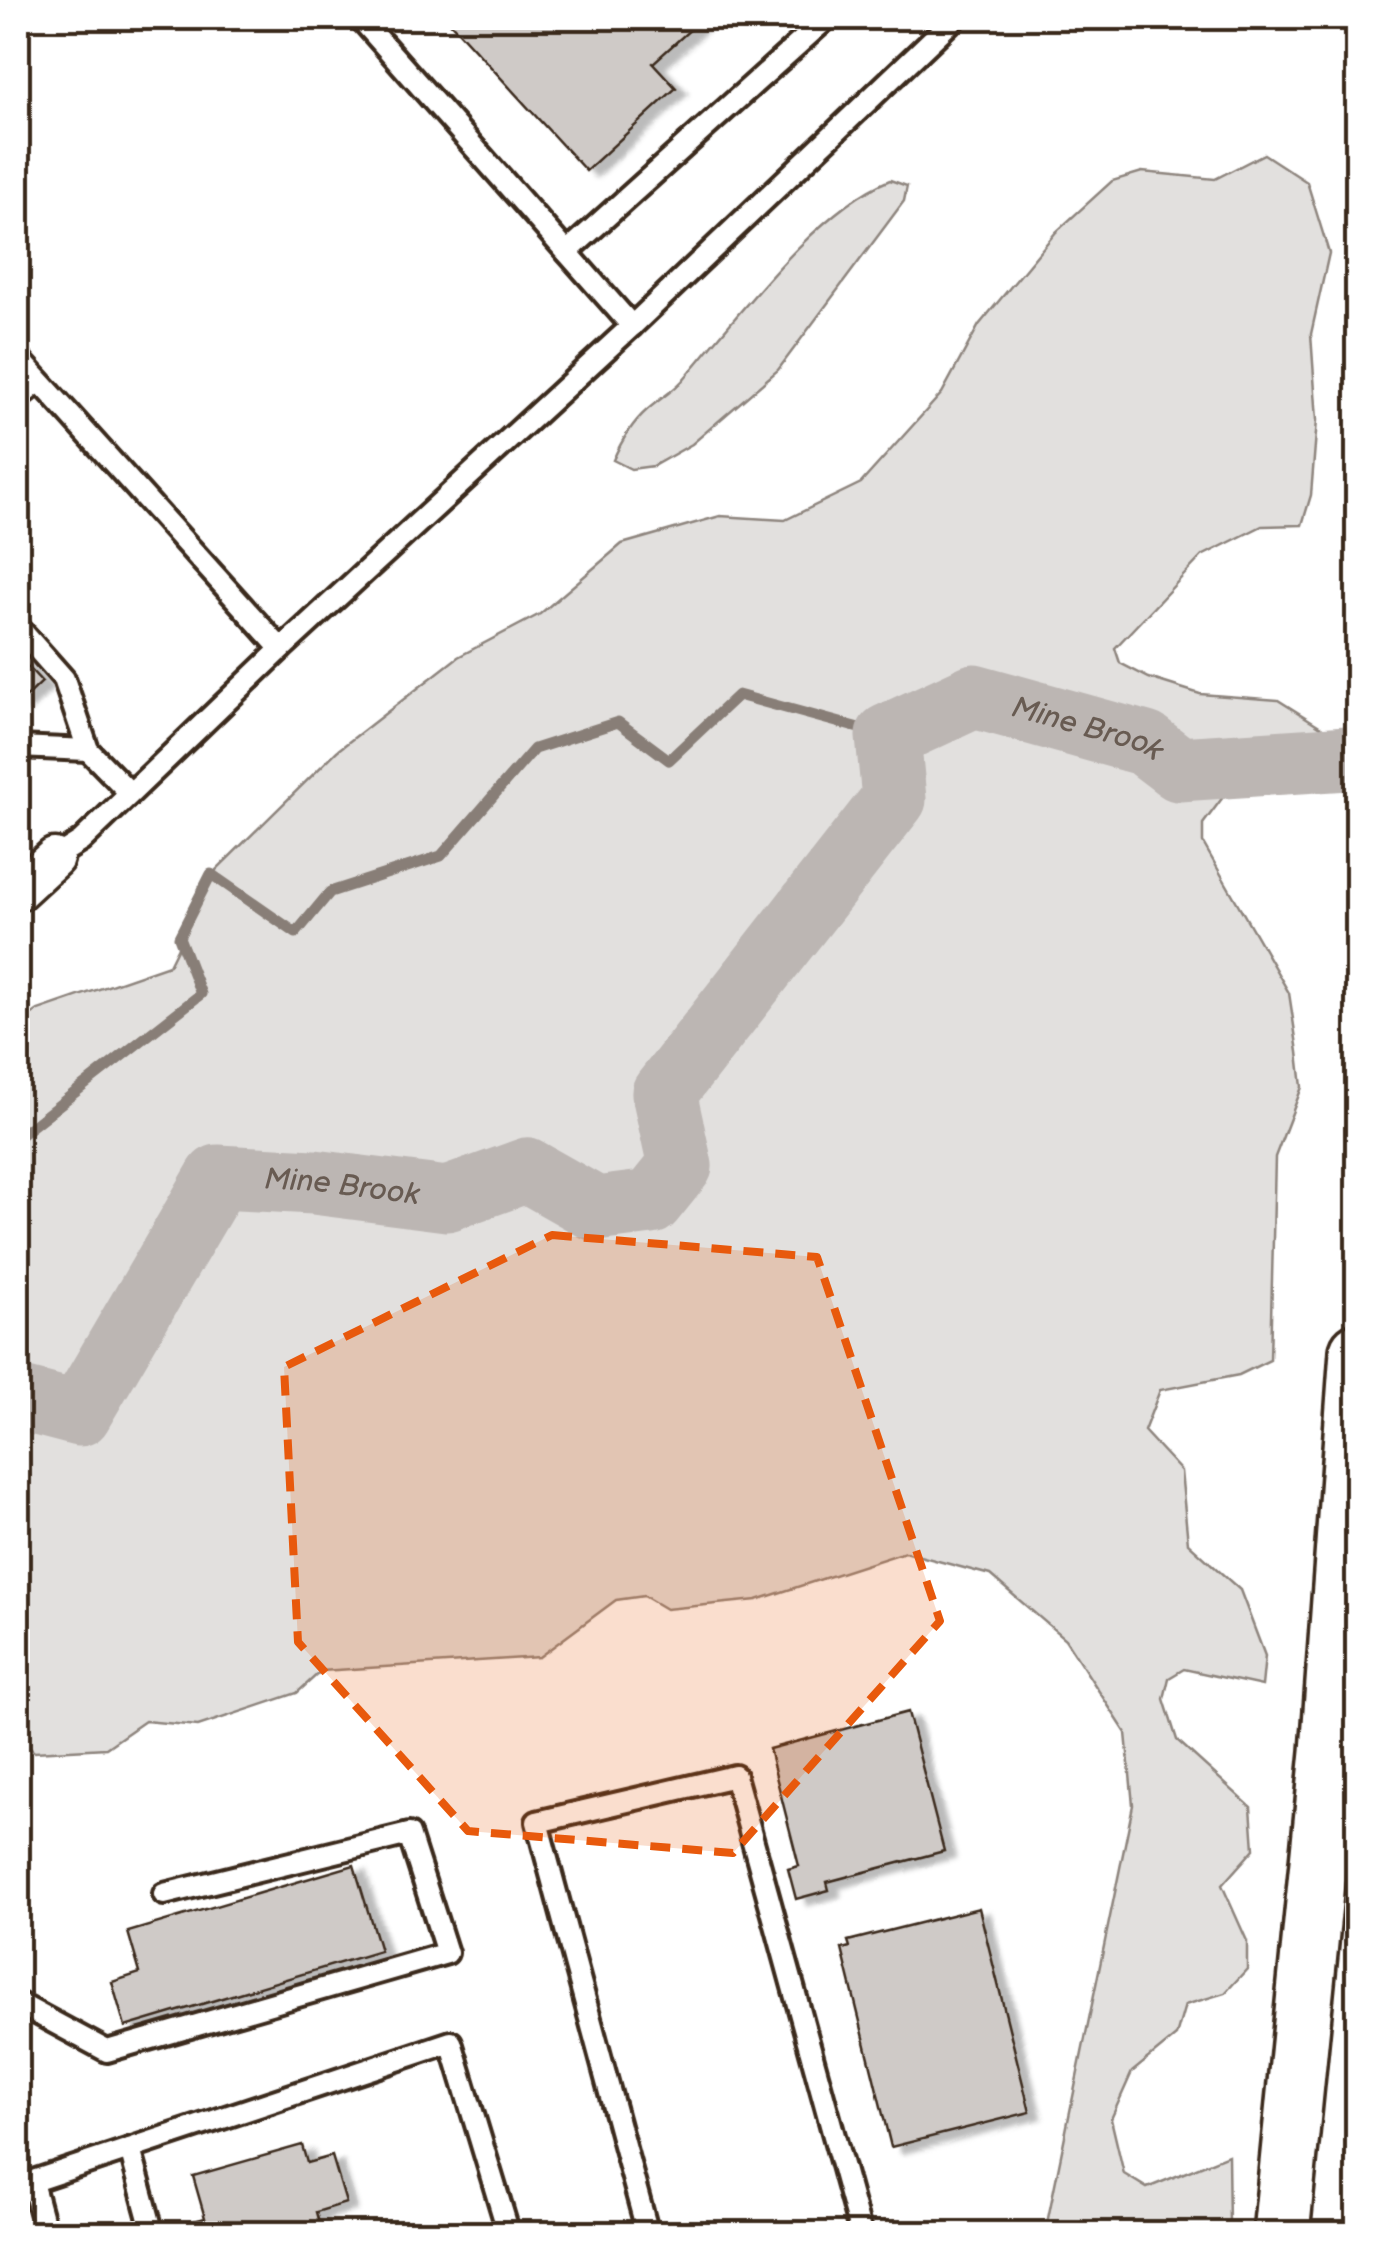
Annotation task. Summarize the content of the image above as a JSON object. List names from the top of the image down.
{
  "water": ["Mine Brook"]
}
